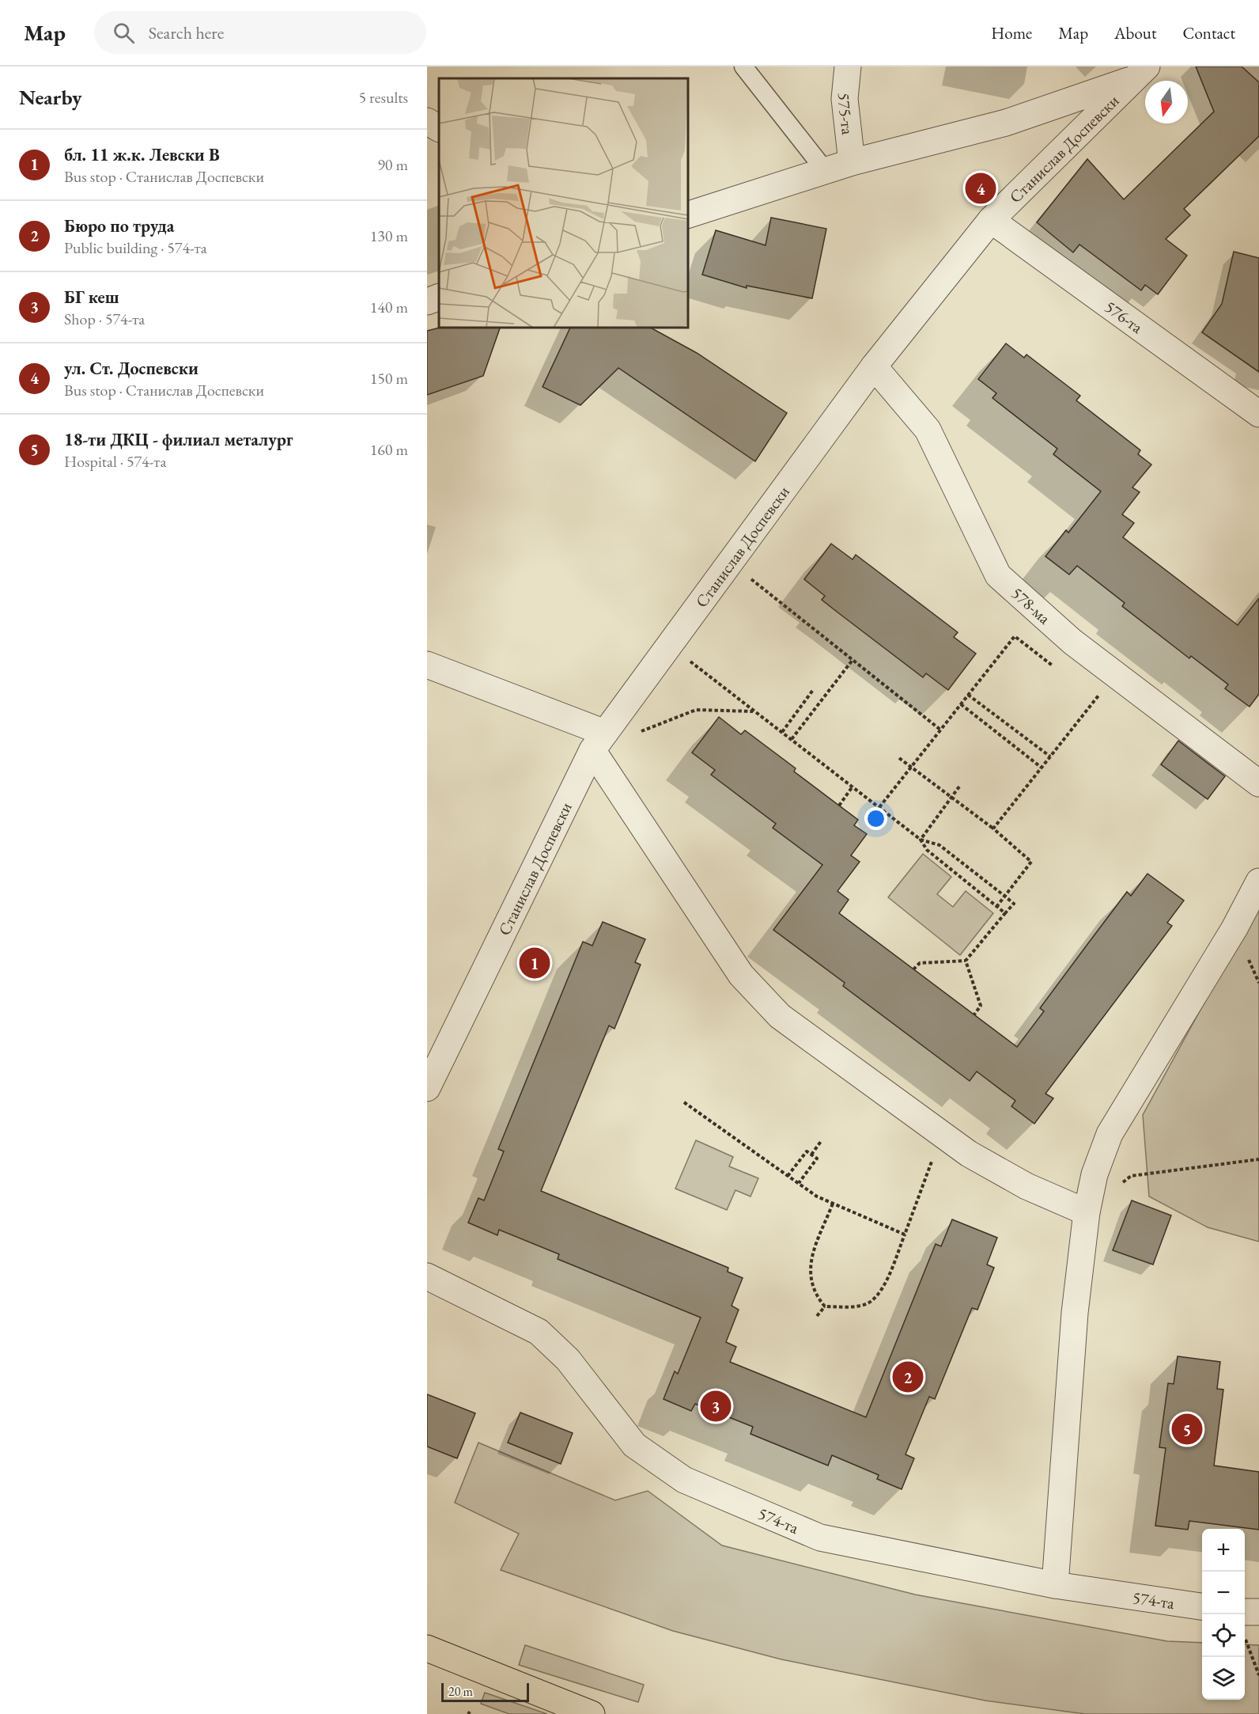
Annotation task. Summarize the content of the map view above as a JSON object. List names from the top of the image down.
{
  "streets": {
    "street": [
      "575-та",
      "Станислав Доспевски",
      "576-та",
      "578-ма",
      "574-та"
    ]
  },
  "crossings": [
    ["Станислав Доспевски", "576-та"],
    ["Станислав Доспевски", "578-ма"]
  ],
  "scale_bar": "20 m",
  "north": "bottom",
  "page": {
    "header": "Map",
    "search": "Search here",
    "nav": [
      "Home",
      "Map",
      "About",
      "Contact"
    ],
    "heading": ["Nearby", "5 results"],
    "list": [
      {
        "mark": "1",
        "name": "бл. 11 ж.к. Левски В",
        "note": "Bus stop · Станислав Доспевски",
        "value": "90 m"
      },
      {
        "mark": "2",
        "name": "Бюро по труда",
        "note": "Public building · 574-та",
        "value": "130 m"
      },
      {
        "mark": "3",
        "name": "БГ кеш",
        "note": "Shop · 574-та",
        "value": "140 m"
      },
      {
        "mark": "4",
        "name": "ул. Ст. Доспевски",
        "note": "Bus stop · Станислав Доспевски",
        "value": "150 m"
      },
      {
        "mark": "5",
        "name": "18-ти ДКЦ - филиал металург",
        "note": "Hospital · 574-та",
        "value": "160 m"
      }
    ],
    "pins": [
      "4",
      "1",
      "2",
      "3",
      "5"
    ],
    "map_buttons": ["+", "−"],
    "scale": "20 m"
  }
}
